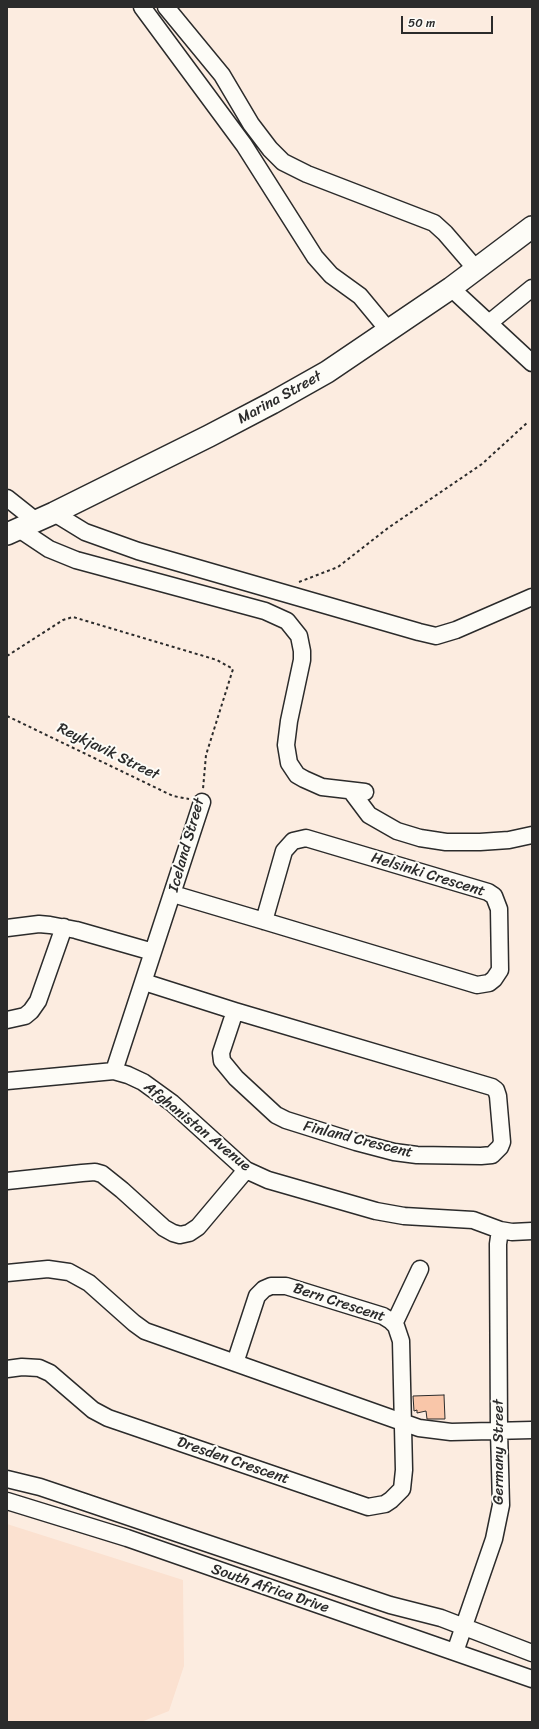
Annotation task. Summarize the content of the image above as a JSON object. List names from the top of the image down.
{
  "streets": {
    "main road": ["Marina Street"],
    "street": [
      "Iceland Street",
      "Helsinki Crescent",
      "Afghanistan Avenue",
      "Finland Crescent",
      "Bern Crescent",
      "Germany Street",
      "Dresden Crescent",
      "South Africa Drive"
    ],
    "path": ["Reykjavik Street"]
  },
  "crossings": [
    ["Reykjavik Street", "Iceland Street"],
    ["Iceland Street", "Helsinki Crescent"],
    ["Iceland Street", "Afghanistan Avenue"],
    ["Iceland Street", "Finland Crescent"],
    ["Afghanistan Avenue", "Germany Street"],
    ["Bern Crescent", "Dresden Crescent"],
    ["Germany Street", "South Africa Drive"]
  ],
  "scale_bar": "50 m"
}
